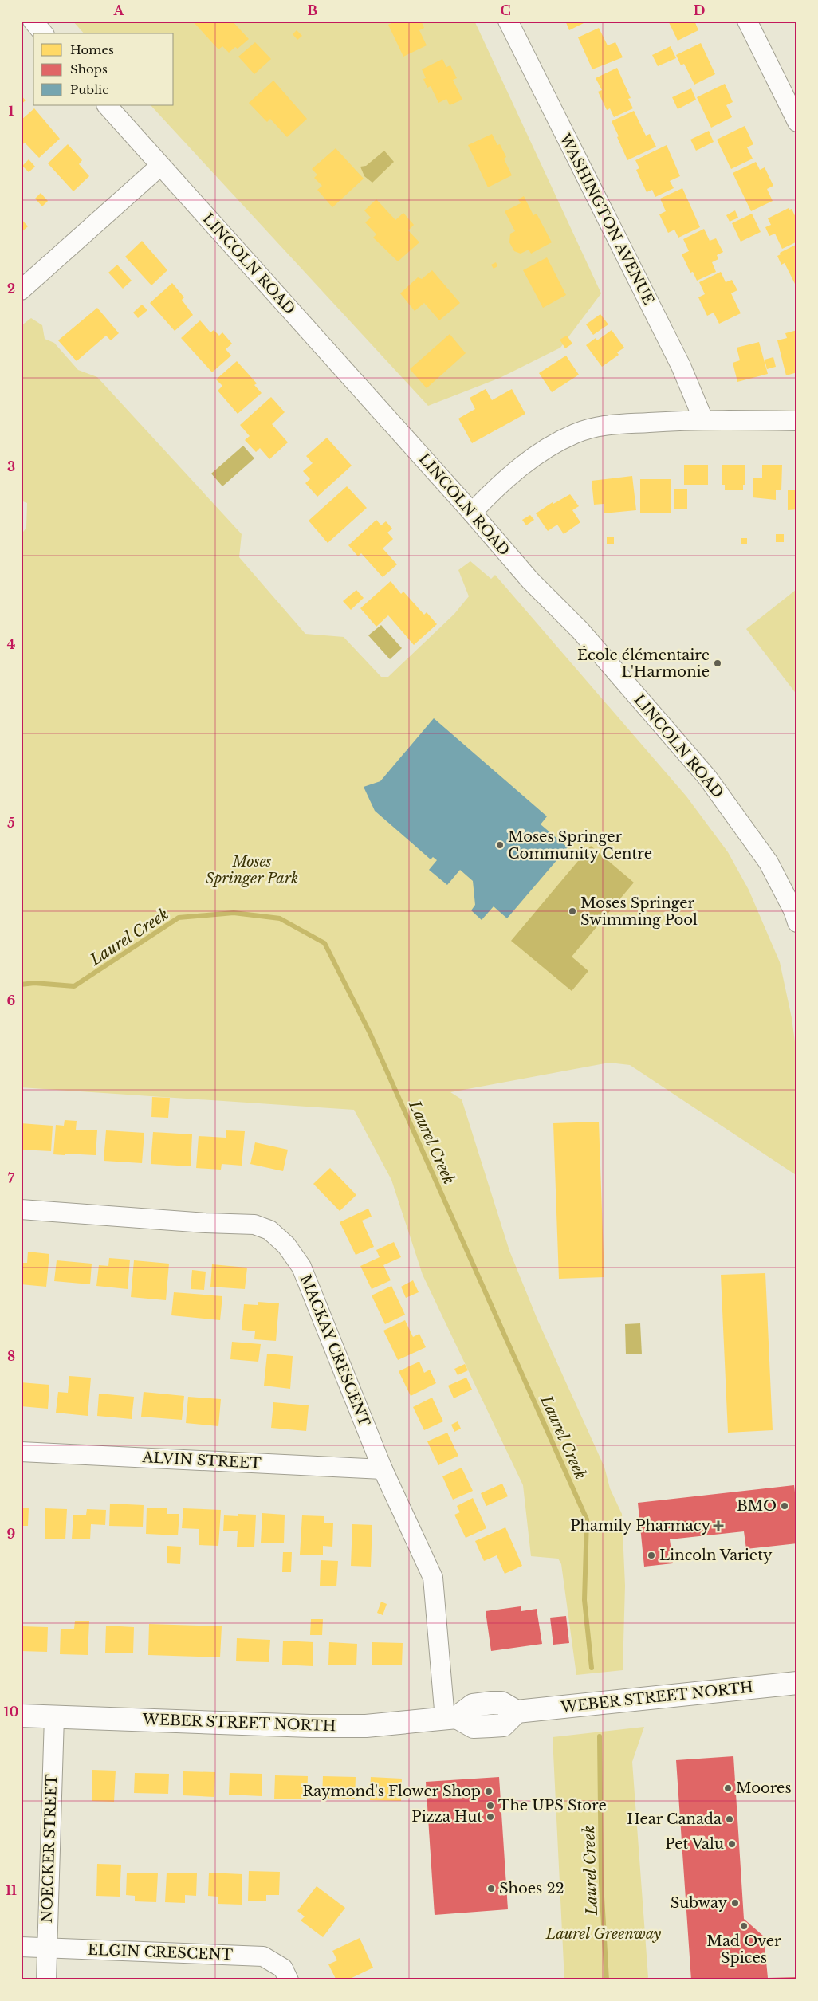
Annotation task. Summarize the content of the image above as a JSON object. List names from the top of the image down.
{
  "streets": {
    "main road": ["WEBER STREET NORTH"],
    "street": [
      "WASHINGTON AVENUE",
      "LINCOLN ROAD",
      "MACKAY CRESCENT",
      "ALVIN STREET",
      "NOECKER STREET",
      "ELGIN CRESCENT"
    ]
  },
  "crossings": [
    ["MACKAY CRESCENT", "ALVIN STREET"],
    ["MACKAY CRESCENT", "WEBER STREET NORTH"],
    ["WEBER STREET NORTH", "NOECKER STREET"],
    ["NOECKER STREET", "ELGIN CRESCENT"]
  ],
  "water": ["Laurel Creek"],
  "parks": ["Moses Springer Park", "Laurel Greenway"],
  "places": {
    "other": [
      "École élémentaire L'Harmonie",
      "Moses Springer Community Centre",
      "Moses Springer Swimming Pool",
      "BMO",
      "Lincoln Variety",
      "Moores",
      "Raymond's Flower Shop",
      "The UPS Store",
      "Pizza Hut",
      "Hear Canada",
      "Pet Valu",
      "Shoes 22",
      "Subway",
      "Mad Over Spices"
    ],
    "health": ["Phamily Pharmacy"]
  },
  "legend": ["Homes", "Shops", "Public"],
  "grid": {
    "columns": [
      "A",
      "B",
      "C",
      "D"
    ],
    "rows": [
      "1",
      "2",
      "3",
      "4",
      "5",
      "6",
      "7",
      "8",
      "9",
      "10",
      "11"
    ]
  }
}
